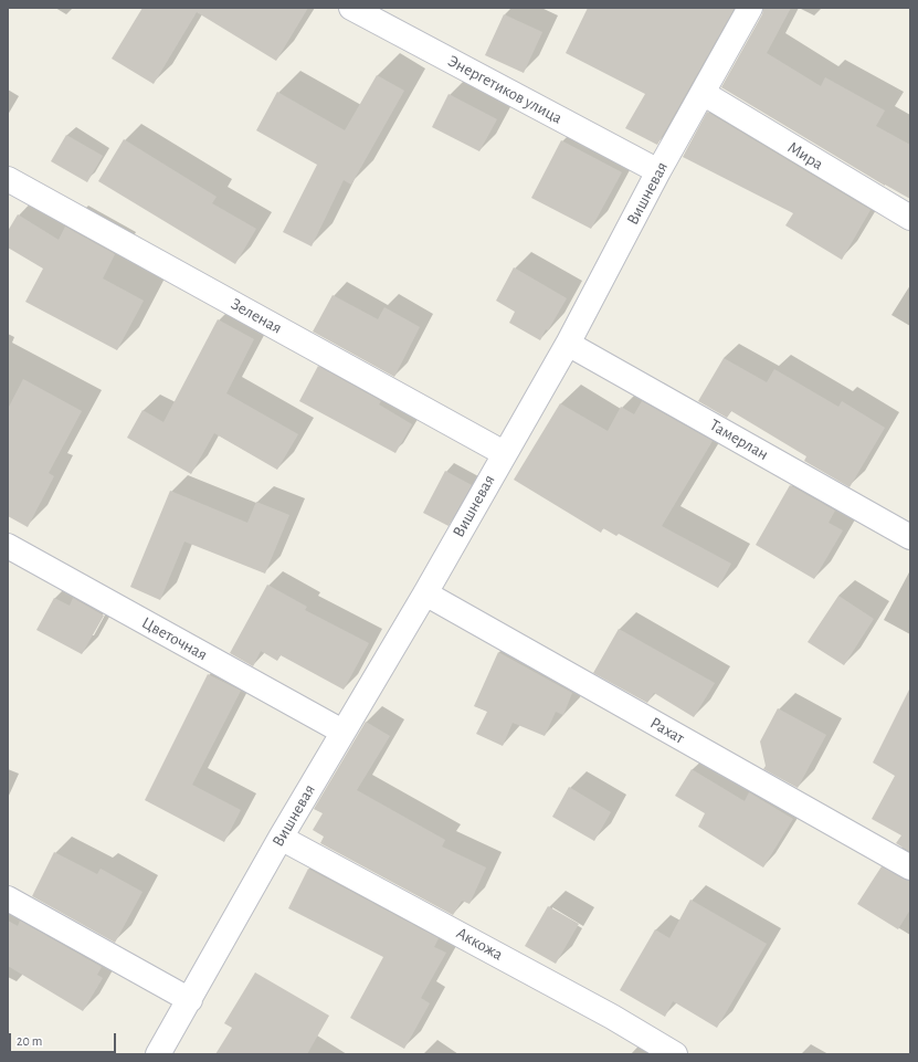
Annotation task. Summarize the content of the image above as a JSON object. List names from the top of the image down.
{
  "streets": {
    "street": [
      "Энергетиков улица",
      "Мира",
      "Вишневая",
      "Зеленая",
      "Тамерлан",
      "Цветочная",
      "Рахат",
      "Аккожа"
    ]
  },
  "crossings": [
    ["Энергетиков улица", "Вишневая"],
    ["Мира", "Вишневая"],
    ["Вишневая", "Зеленая"],
    ["Вишневая", "Тамерлан"],
    ["Вишневая", "Цветочная"],
    ["Вишневая", "Рахат"],
    ["Вишневая", "Аккожа"]
  ],
  "scale_bar": "20 m"
}
